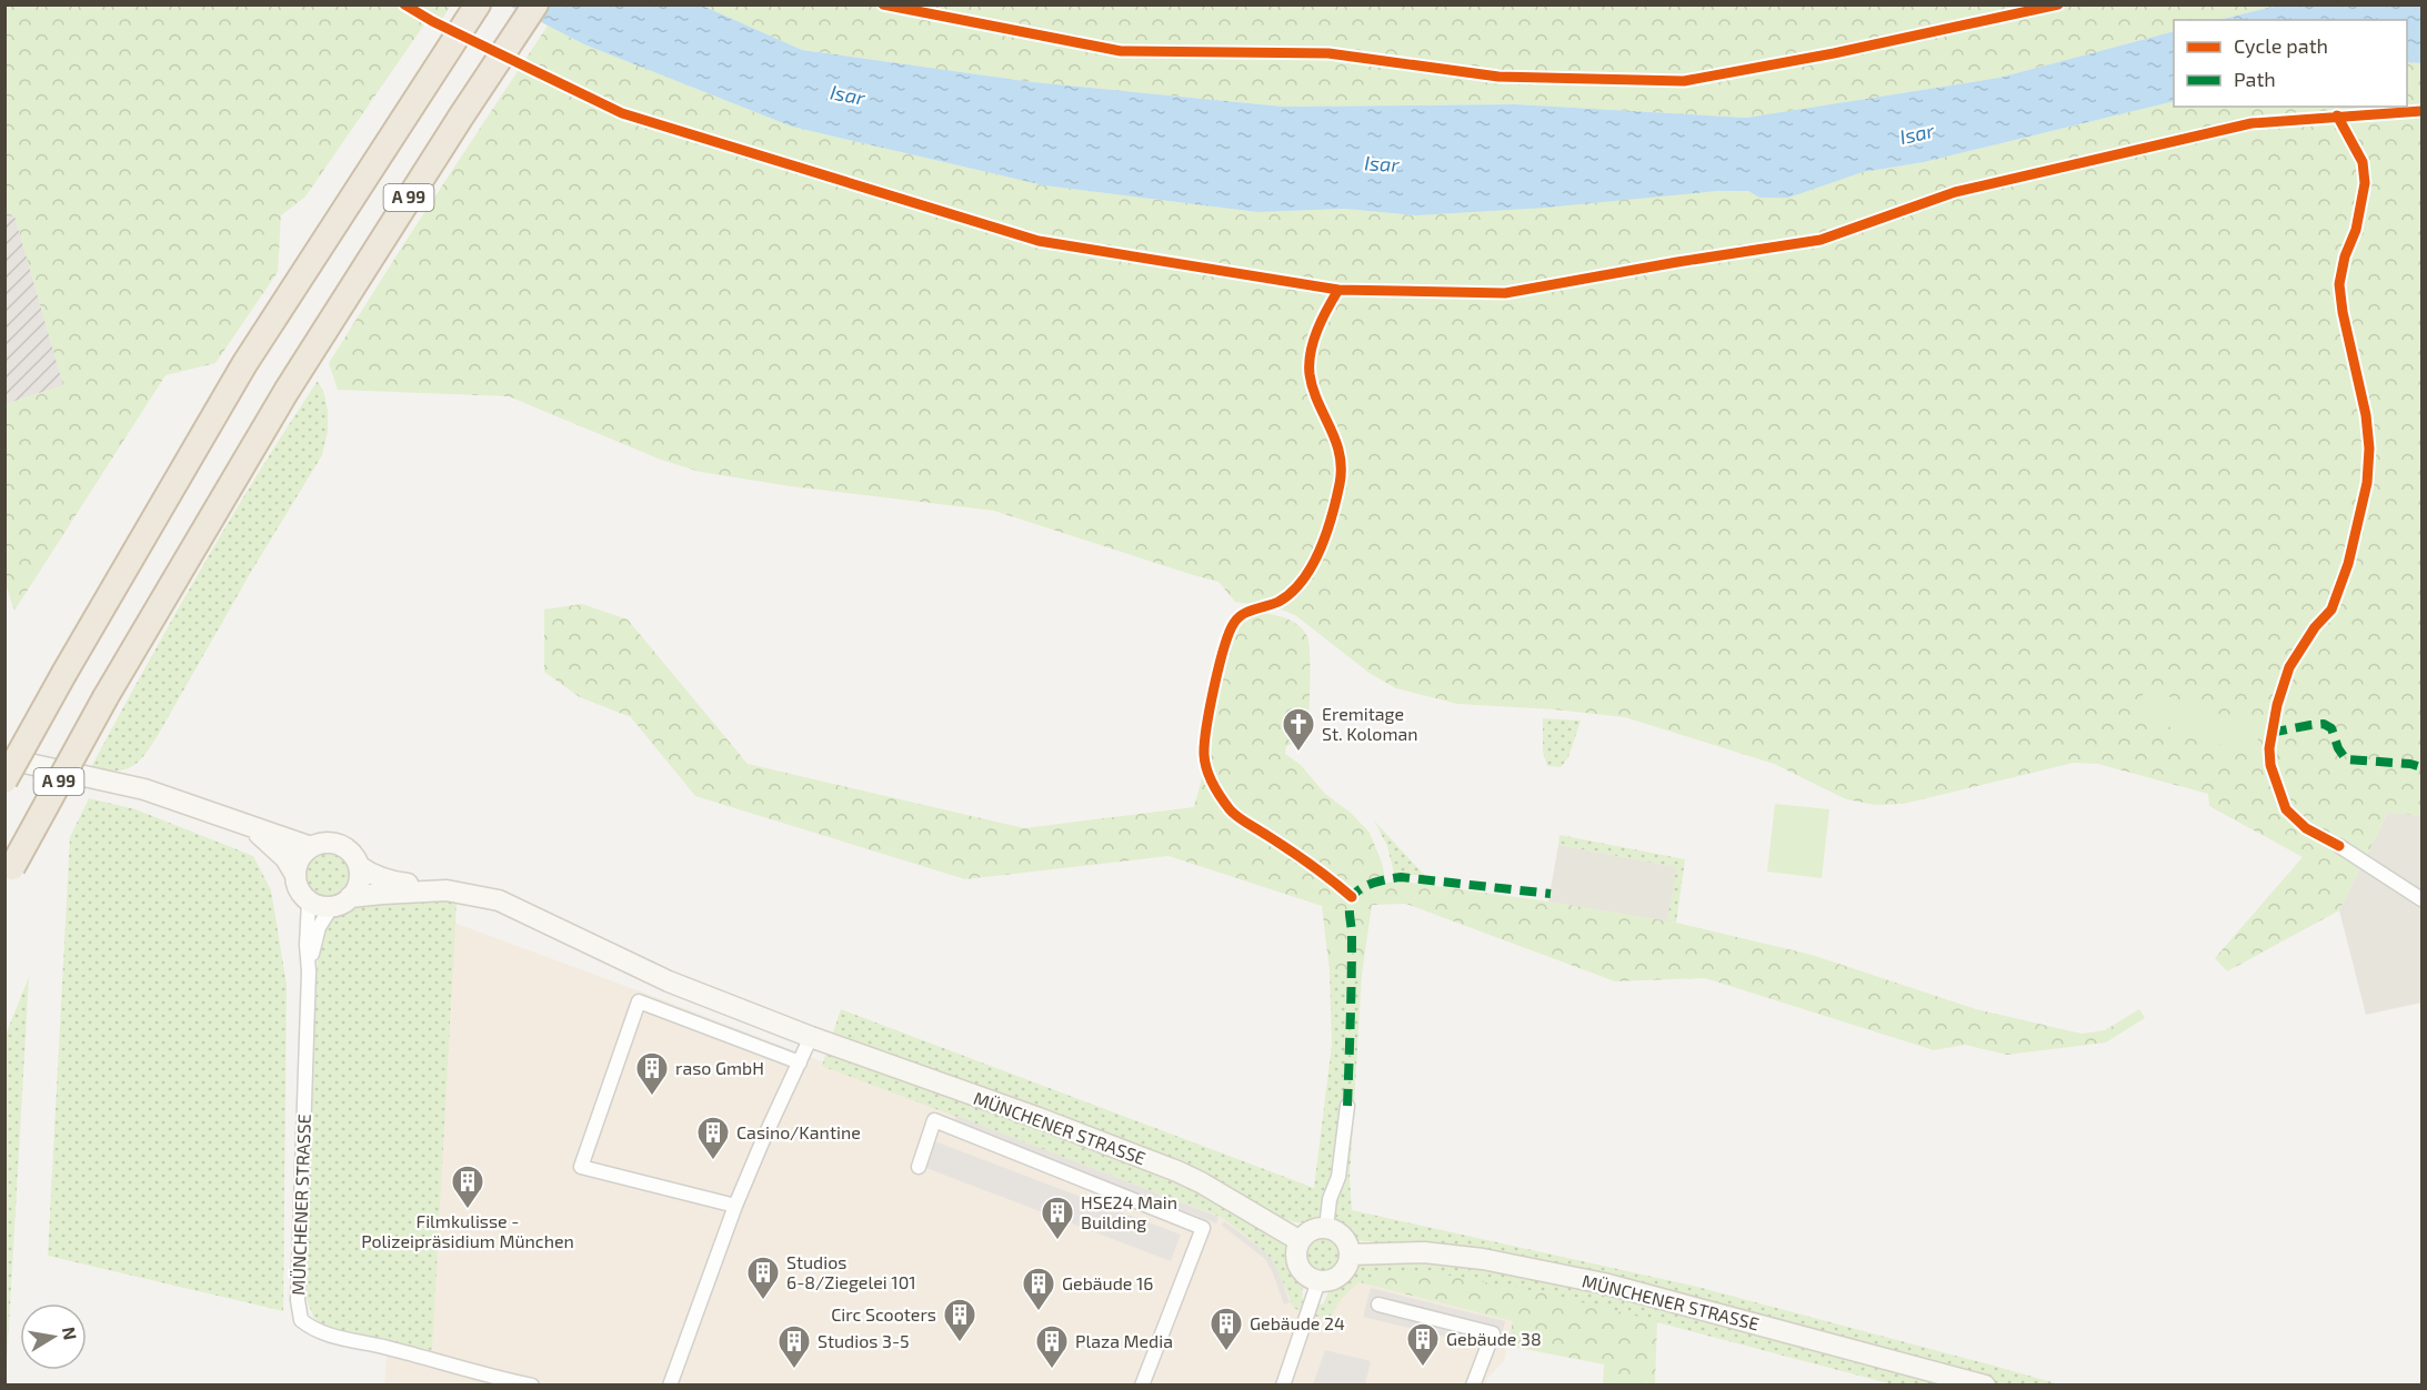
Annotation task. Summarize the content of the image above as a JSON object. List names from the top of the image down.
{
  "streets": {
    "highway": ["A 99"],
    "main road": ["MÜNCHENER STRASSE"]
  },
  "water": ["Isar"],
  "places": {
    "church": ["Eremitage St. Koloman"],
    "building": [
      "raso GmbH",
      "Casino/Kantine",
      "Filmkulisse - Polizeipräsidium München",
      "HSE24 Main Building",
      "Studios 6-8/Ziegelei 101",
      "Gebäude 16",
      "Circ Scooters",
      "Gebäude 24",
      "Gebäude 38",
      "Studios 3-5",
      "Plaza Media"
    ]
  },
  "legend": ["Cycle path", "Path"],
  "north": "right"
}
